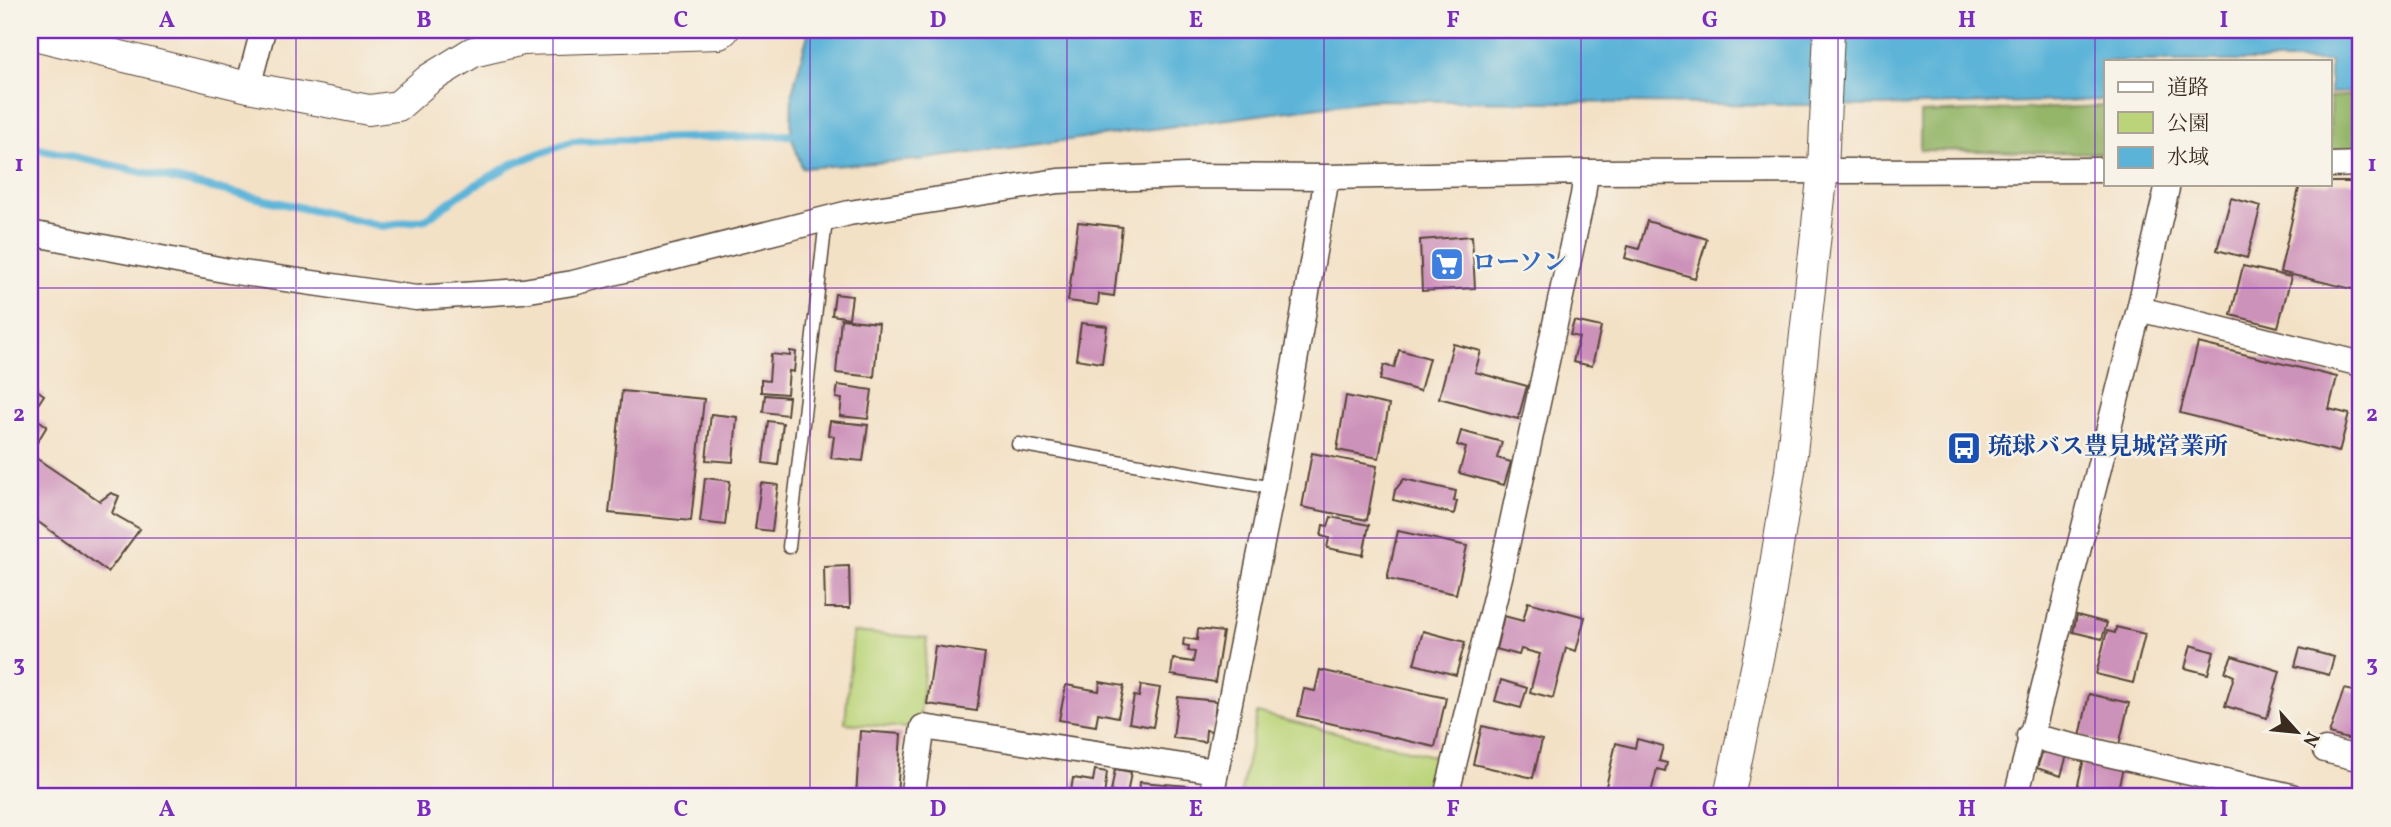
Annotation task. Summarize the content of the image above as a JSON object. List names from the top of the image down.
{
  "places": {
    "supermarket": ["ローソン"],
    "bus stop": ["琉球バス豊見城営業所"]
  },
  "legend": ["道路", "公園", "水域"],
  "north": "bottom right",
  "grid": {
    "columns": [
      "A",
      "B",
      "C",
      "D",
      "E",
      "F",
      "G",
      "H",
      "I"
    ],
    "rows": ["1", "2", "3"]
  }
}
